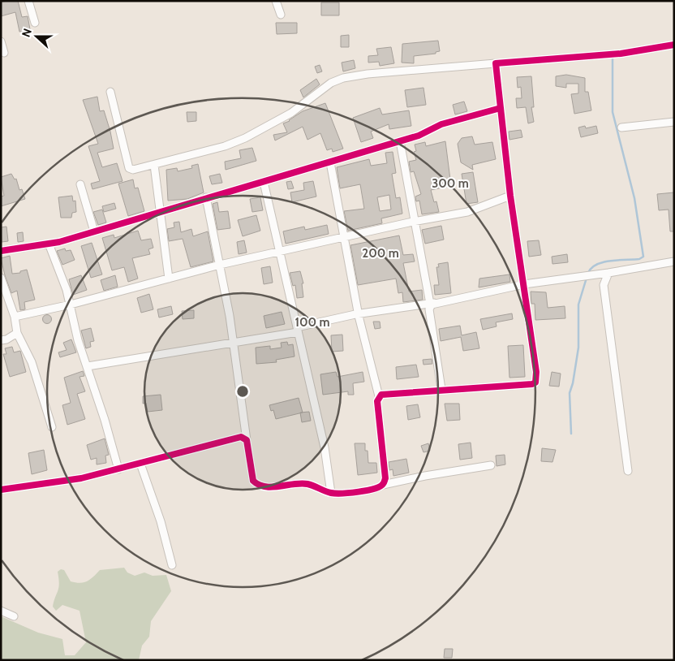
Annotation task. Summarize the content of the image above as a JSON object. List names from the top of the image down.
{
  "north": "left",
  "rings": ["300 m", "200 m", "100 m"]
}
